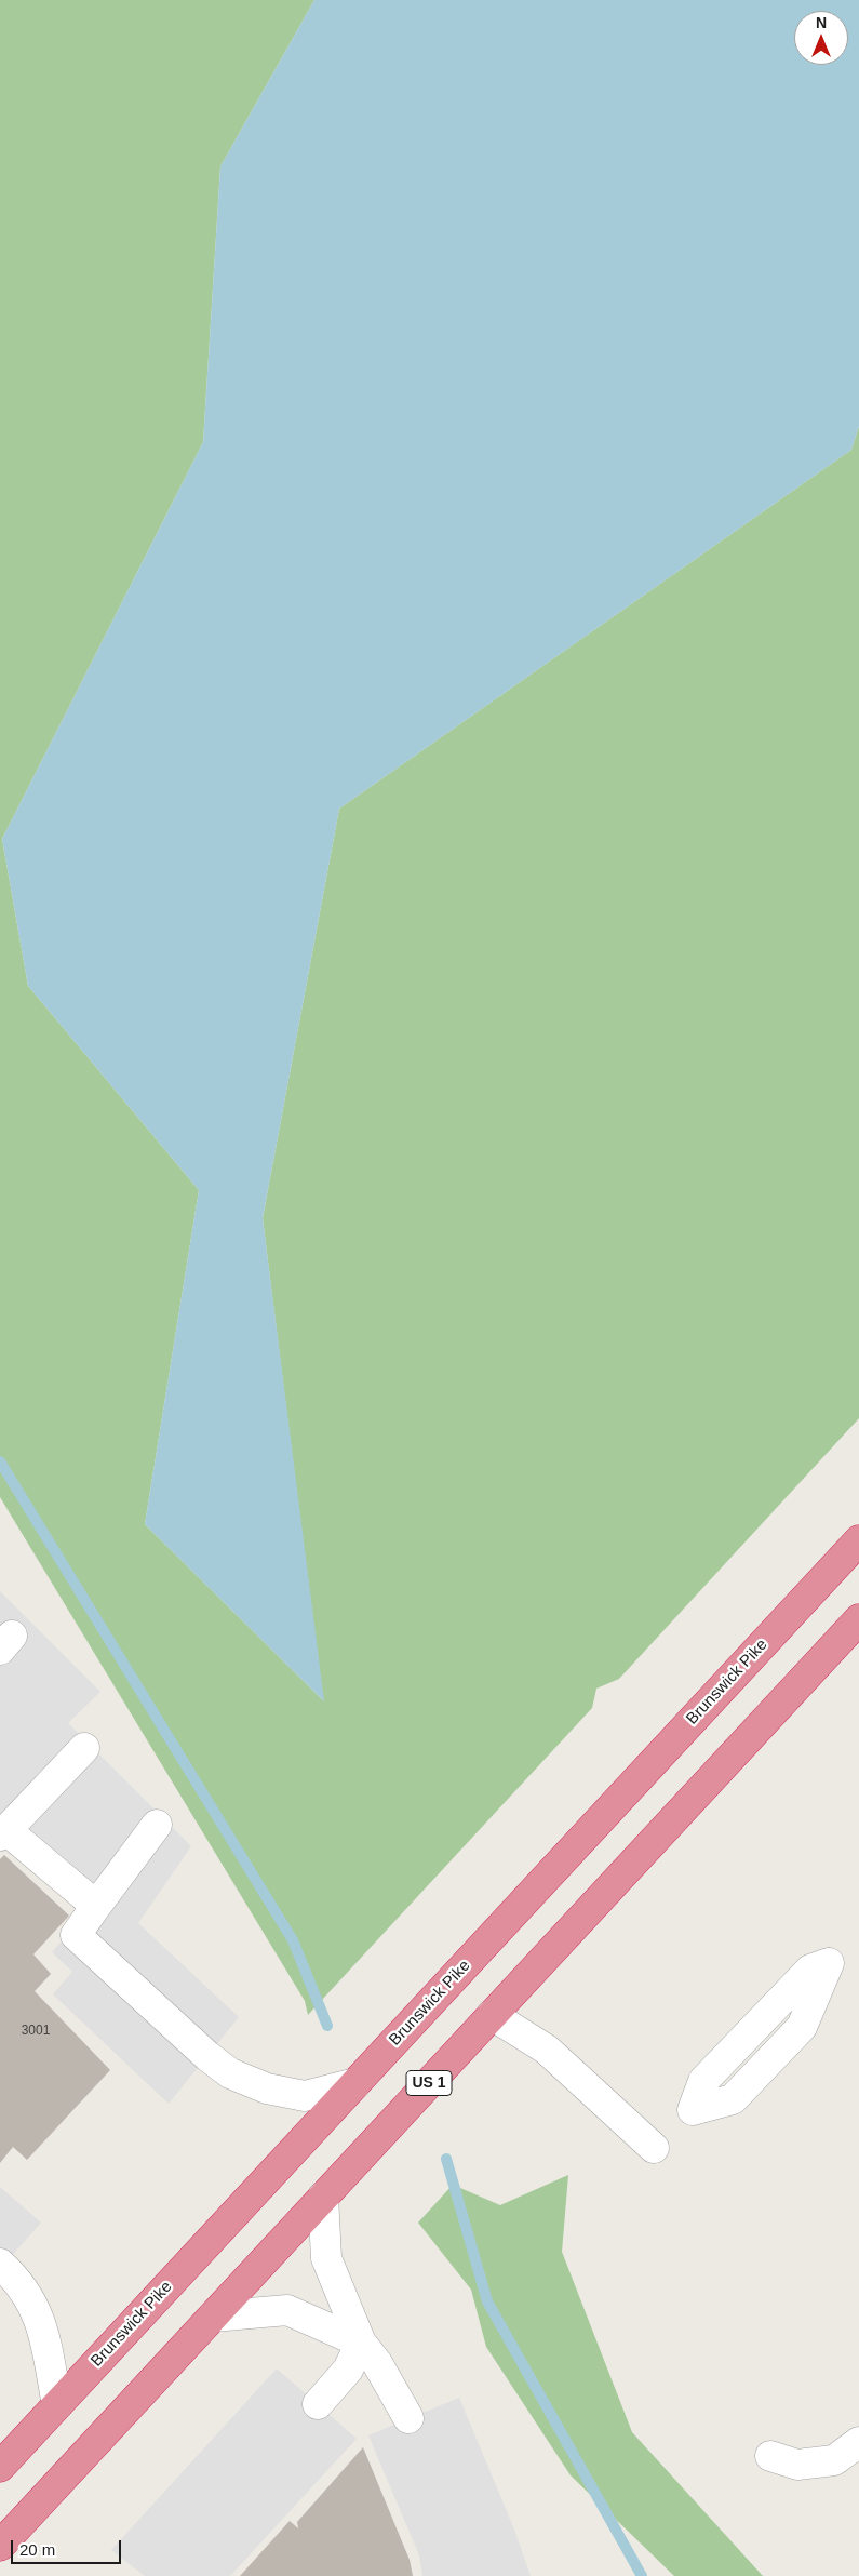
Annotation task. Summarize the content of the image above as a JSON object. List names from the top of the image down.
{
  "streets": {
    "highway": ["Brunswick Pike", "US 1"]
  },
  "house_numbers": ["3001"],
  "scale_bar": "20 m",
  "north": "top"
}
